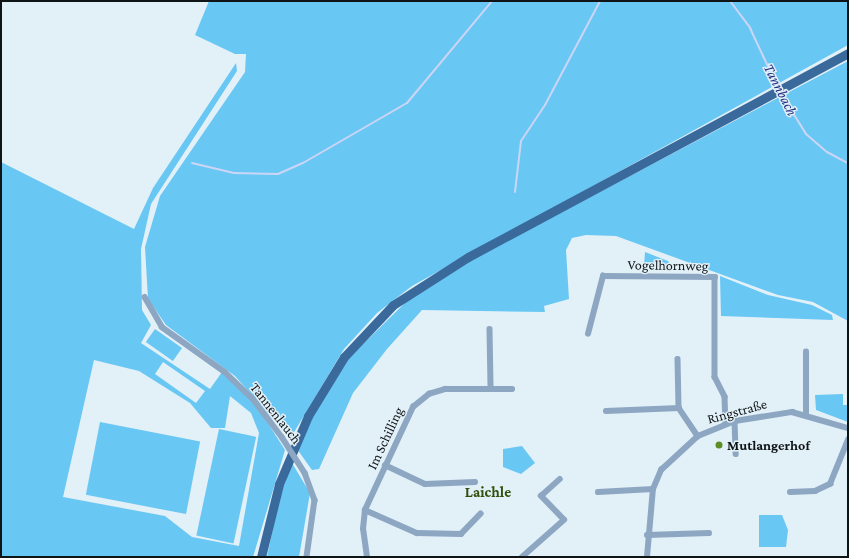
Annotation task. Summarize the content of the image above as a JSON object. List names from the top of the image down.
{
  "streets": {
    "street": [
      "Vogelhornweg",
      "Ringstraße",
      "Tannenlauch",
      "Im Schilling"
    ]
  },
  "crossings": [
    ["Vogelhornweg", "Ringstraße"]
  ],
  "districts": ["Laichle"],
  "water": ["Tannbach"],
  "places": ["Mutlangerhof"]
}
